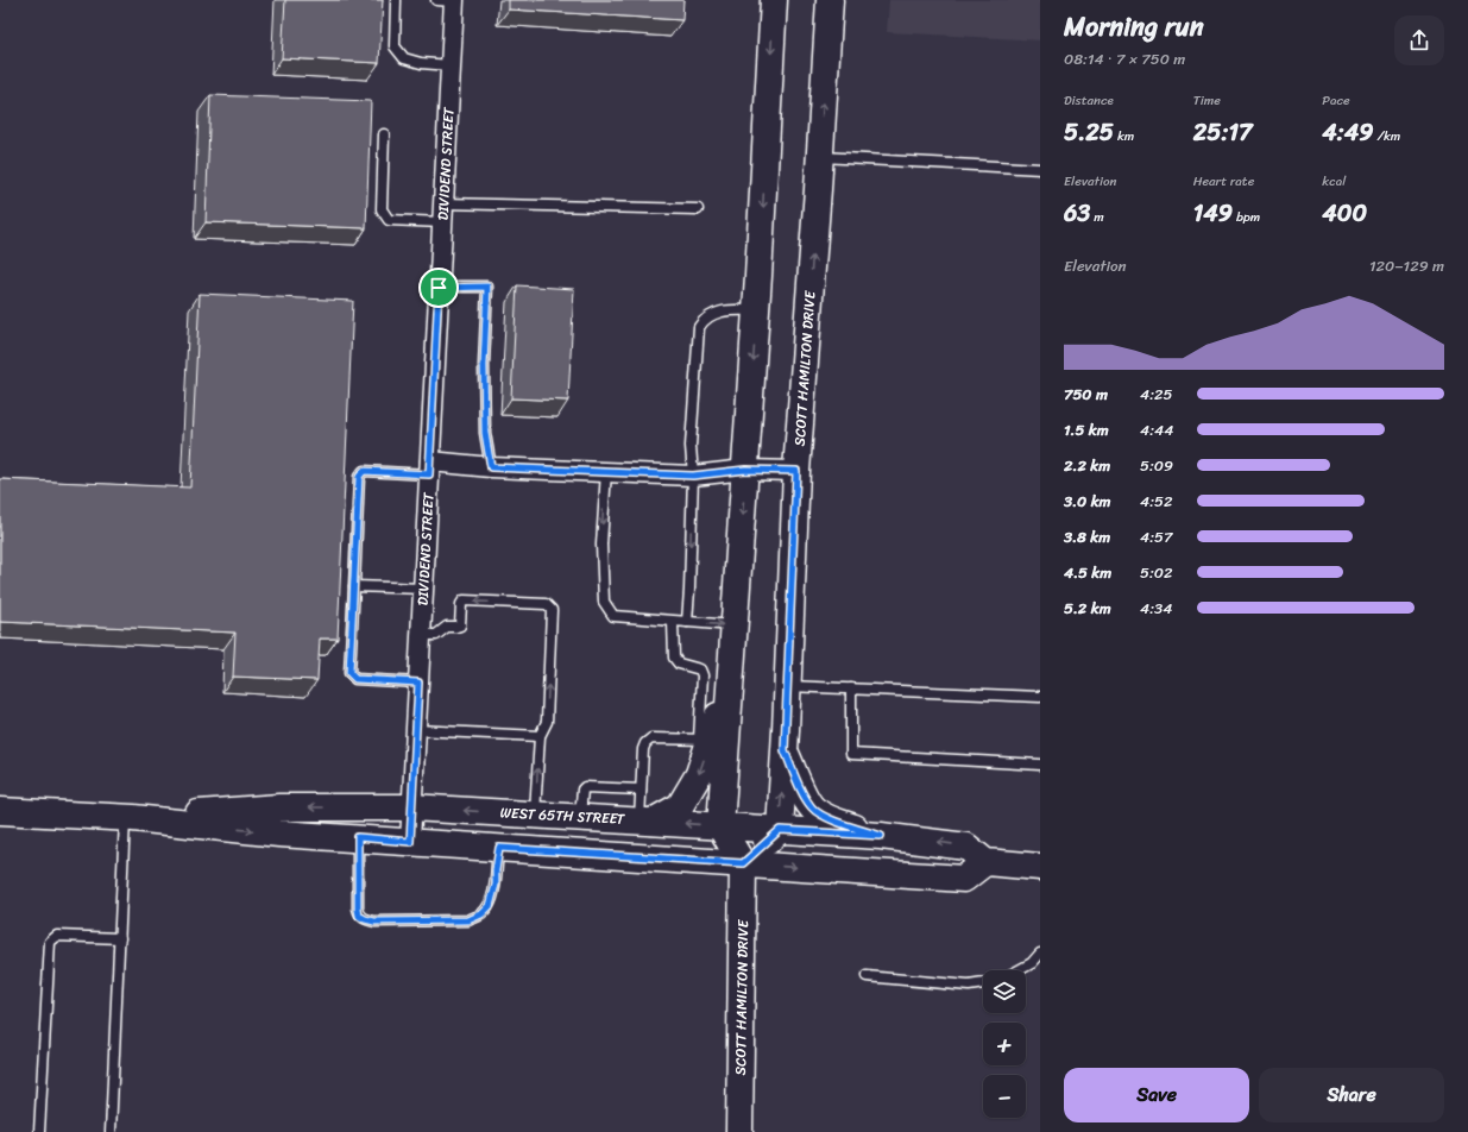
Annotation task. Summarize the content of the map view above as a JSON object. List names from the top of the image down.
{
  "streets": {
    "main road": ["SCOTT HAMILTON DRIVE", "WEST 65TH STREET"],
    "street": ["DIVIDEND STREET"]
  },
  "crossings": [
    ["DIVIDEND STREET", "WEST 65TH STREET"],
    ["SCOTT HAMILTON DRIVE", "WEST 65TH STREET"]
  ],
  "page": {
    "heading": ["Morning run", "08:14 · 7 × 750 m"],
    "stats": [
      ["Distance", "5.25 km"],
      ["Time", "25:17"],
      ["Pace", "4:49 /km"],
      ["Elevation", "63 m"],
      ["Heart rate", "149 bpm"],
      ["kcal", "400"]
    ],
    "chart": ["Elevation", "120–129 m"],
    "list": [
      {
        "name": "750 m",
        "note": "4:25"
      },
      {
        "name": "1.5 km",
        "note": "4:44"
      },
      {
        "name": "2.2 km",
        "note": "5:09"
      },
      {
        "name": "3.0 km",
        "note": "4:52"
      },
      {
        "name": "3.8 km",
        "note": "4:57"
      },
      {
        "name": "4.5 km",
        "note": "5:02"
      },
      {
        "name": "5.2 km",
        "note": "4:34"
      }
    ],
    "map_buttons": ["+", "−"],
    "buttons": ["Save", "Share"]
  }
}
